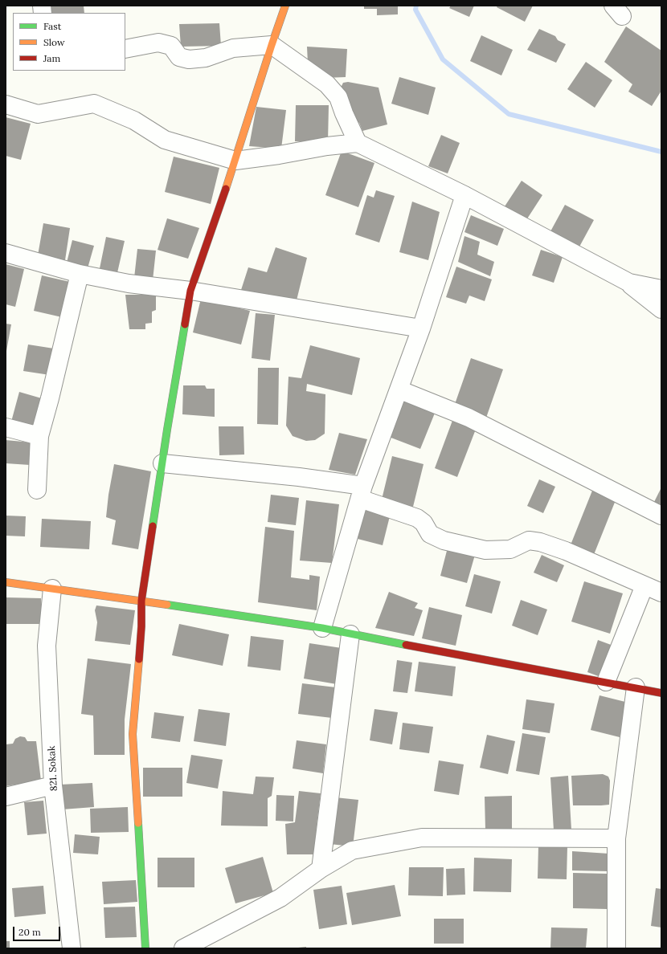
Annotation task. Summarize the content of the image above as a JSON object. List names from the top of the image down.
{
  "streets": {
    "street": ["821. Sokak"]
  },
  "legend": ["Fast", "Slow", "Jam"],
  "scale_bar": "20 m"
}
